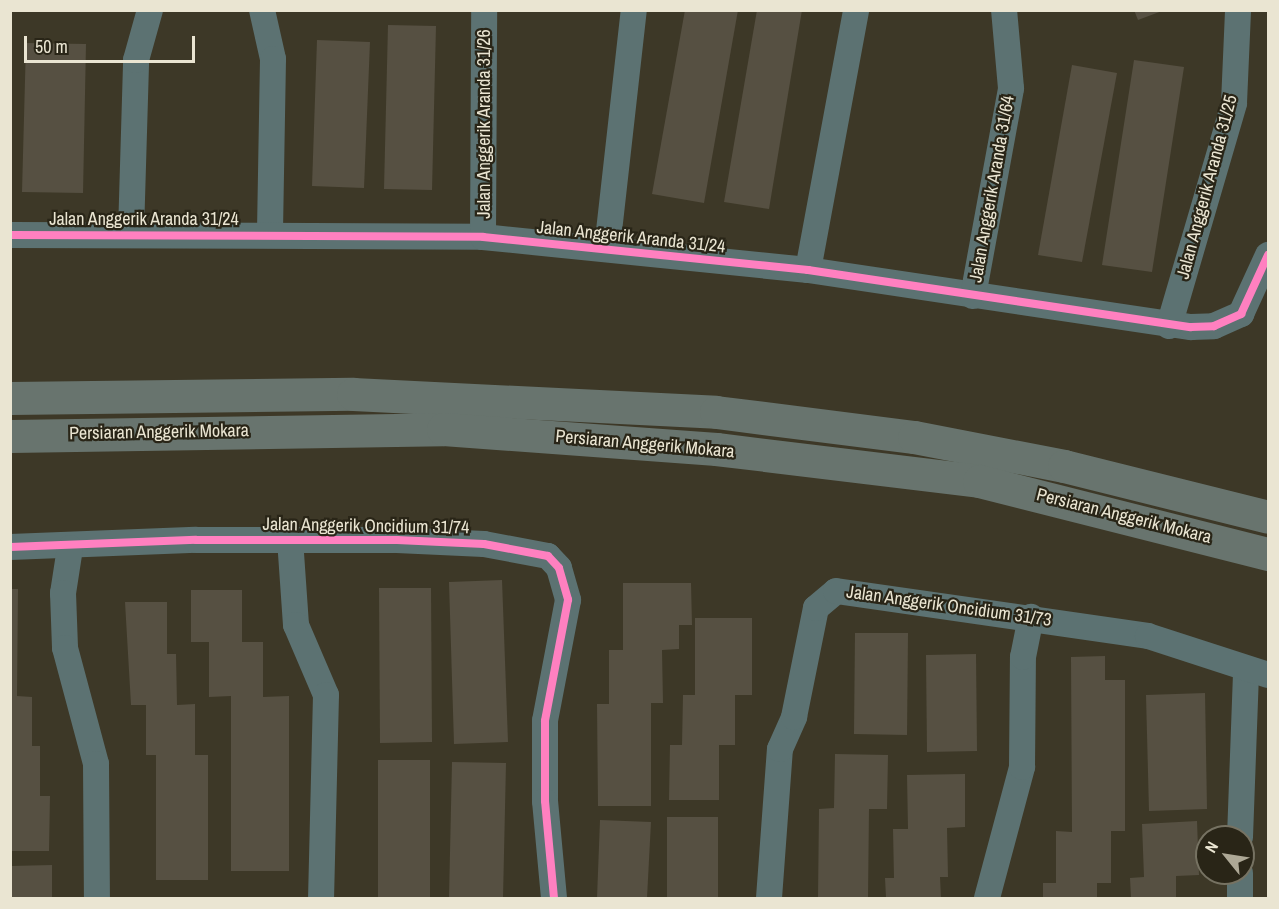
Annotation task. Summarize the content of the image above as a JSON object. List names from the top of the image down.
{
  "streets": {
    "main road": ["Persiaran Anggerik Mokara"],
    "street": [
      "Jalan Anggerik Aranda 31/26",
      "Jalan Anggerik Aranda 31/25",
      "Jalan Anggerik Aranda 31/64",
      "Jalan Anggerik Aranda 31/24",
      "Jalan Anggerik Oncidium 31/74",
      "Jalan Anggerik Oncidium 31/73"
    ]
  },
  "crossings": [
    ["Jalan Anggerik Aranda 31/26", "Jalan Anggerik Aranda 31/24"],
    ["Jalan Anggerik Aranda 31/25", "Jalan Anggerik Aranda 31/24"],
    ["Jalan Anggerik Aranda 31/64", "Jalan Anggerik Aranda 31/24"]
  ],
  "scale_bar": "50 m",
  "north": "top left"
}
